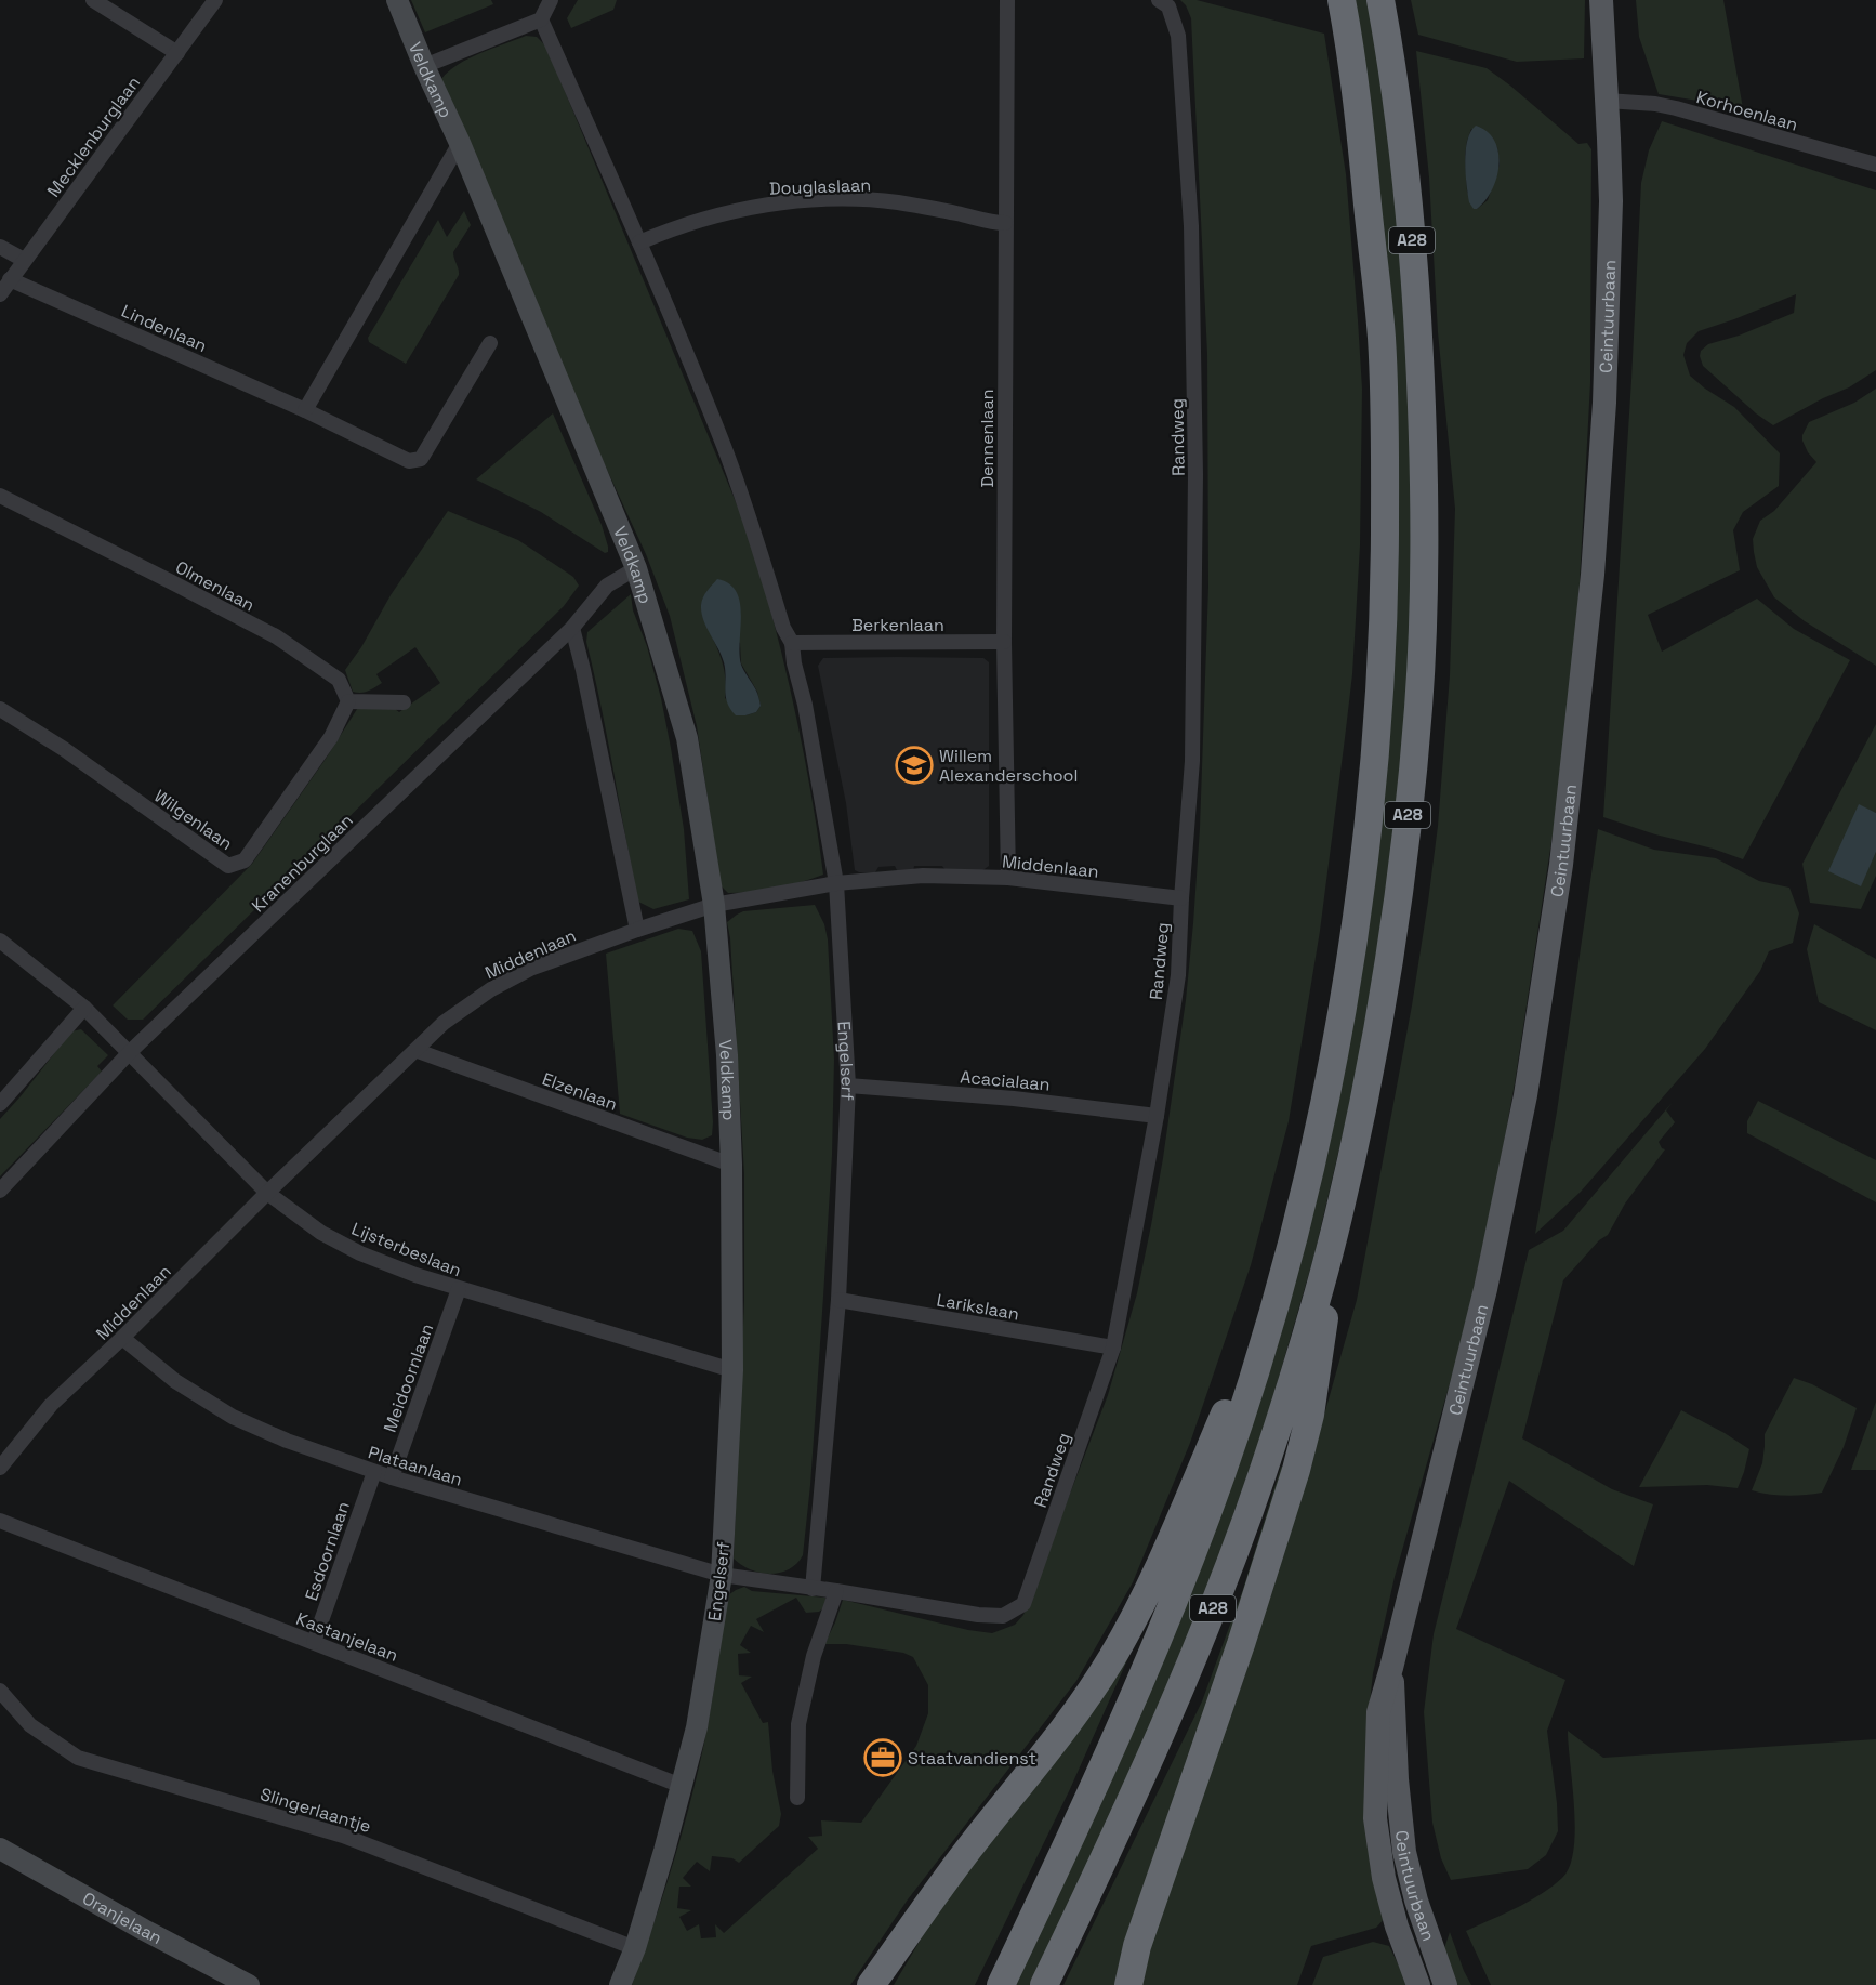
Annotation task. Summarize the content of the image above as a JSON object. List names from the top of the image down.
{
  "streets": {
    "highway": ["A28"],
    "main road": ["Ceintuurbaan"],
    "street": [
      "Veldkamp",
      "Korhoenlaan",
      "Mecklenburglaan",
      "Douglaslaan",
      "Lindenlaan",
      "Randweg",
      "Dennenlaan",
      "Olmenlaan",
      "Berkenlaan",
      "Wilgenlaan",
      "Kranenburglaan",
      "Middenlaan",
      "Engelserf",
      "Acacialaan",
      "Elzenlaan",
      "Lijsterbeslaan",
      "Larikslaan",
      "Meidoornlaan",
      "Plataanlaan",
      "Esdoornlaan",
      "Kastanjelaan",
      "Slingerlaantje",
      "Oranjelaan"
    ]
  },
  "crossings": [
    ["Veldkamp", "Kranenburglaan"],
    ["Veldkamp", "Middenlaan"],
    ["Veldkamp", "Engelserf"],
    ["Veldkamp", "Elzenlaan"],
    ["Korhoenlaan", "Ceintuurbaan"],
    ["Mecklenburglaan", "Lindenlaan"],
    ["Douglaslaan", "Dennenlaan"],
    ["Randweg", "Middenlaan"],
    ["Randweg", "Engelserf"],
    ["Randweg", "Acacialaan"],
    ["Randweg", "Larikslaan"],
    ["Randweg", "Plataanlaan"],
    ["Dennenlaan", "Berkenlaan"],
    ["Dennenlaan", "Middenlaan"],
    ["Olmenlaan", "Wilgenlaan"],
    ["Kranenburglaan", "Lijsterbeslaan"],
    ["Middenlaan", "Engelserf"],
    ["Middenlaan", "Elzenlaan"],
    ["Middenlaan", "Lijsterbeslaan"],
    ["Middenlaan", "Plataanlaan"],
    ["Engelserf", "Acacialaan"],
    ["Engelserf", "Elzenlaan"],
    ["Engelserf", "Lijsterbeslaan"],
    ["Engelserf", "Larikslaan"],
    ["Engelserf", "Plataanlaan"],
    ["Engelserf", "Kastanjelaan"],
    ["Engelserf", "Slingerlaantje"],
    ["Lijsterbeslaan", "Meidoornlaan"],
    ["Meidoornlaan", "Plataanlaan"],
    ["Plataanlaan", "Esdoornlaan"],
    ["Esdoornlaan", "Kastanjelaan"]
  ],
  "places": {
    "school or university": ["Willem Alexanderschool"],
    "office": ["Staatvandienst"]
  }
}
